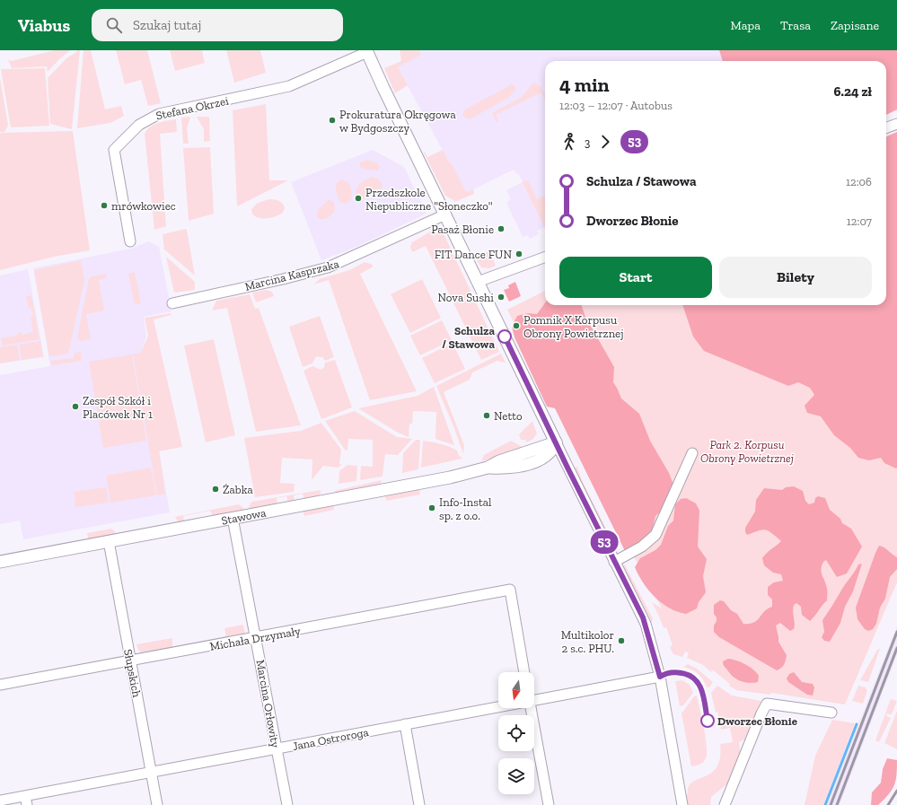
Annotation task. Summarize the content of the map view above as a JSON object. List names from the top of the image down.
{
  "streets": {
    "street": [
      "Stefana Okrzei",
      "Marcina Kasprzaka",
      "Stawowa",
      "Michała Drzymały",
      "Słupskich",
      "Marcina Orłowity",
      "Jana Ostroroga"
    ]
  },
  "crossings": [
    ["Stawowa", "Słupskich"],
    ["Stawowa", "Marcina Orłowity"],
    ["Michała Drzymały", "Słupskich"],
    ["Michała Drzymały", "Marcina Orłowity"],
    ["Słupskich", "Jana Ostroroga"],
    ["Marcina Orłowity", "Jana Ostroroga"]
  ],
  "parks": ["Park 2. Korpusu Obrony Powietrznej"],
  "places": [
    "Prokuratura Okręgowa w Bydgoszczy",
    "Przedszkole Niepubliczne \"Słoneczko\"",
    "mrówkowiec",
    "Pasaż Błonie",
    "FIT Dance FUN",
    "Nova Sushi",
    "Pomnik X Korpusu Obrony Powietrznej",
    "Schulza / Stawowa",
    "Zespół Szkół i Placówek Nr 1",
    "Netto",
    "Żabka",
    "Info-Instal sp. z o.o.",
    "Multikolor 2 s.c. PHU.",
    "Dworzec Błonie"
  ],
  "lines": ["bus line 53"],
  "north": "bottom",
  "page": {
    "header": "Viabus",
    "search": "Szukaj tutaj",
    "nav": ["Mapa", "Trasa", "Zapisane"],
    "on_map": "53",
    "heading": ["4 min", "12:03 – 12:07 · Autobus", "6.24 zł"],
    "legs": ["3", "53"],
    "list": [
      {
        "name": "Schulza / Stawowa",
        "value": "12:06"
      },
      {
        "name": "Dworzec Błonie",
        "value": "12:07"
      }
    ],
    "buttons": ["Start", "Bilety"]
  }
}
